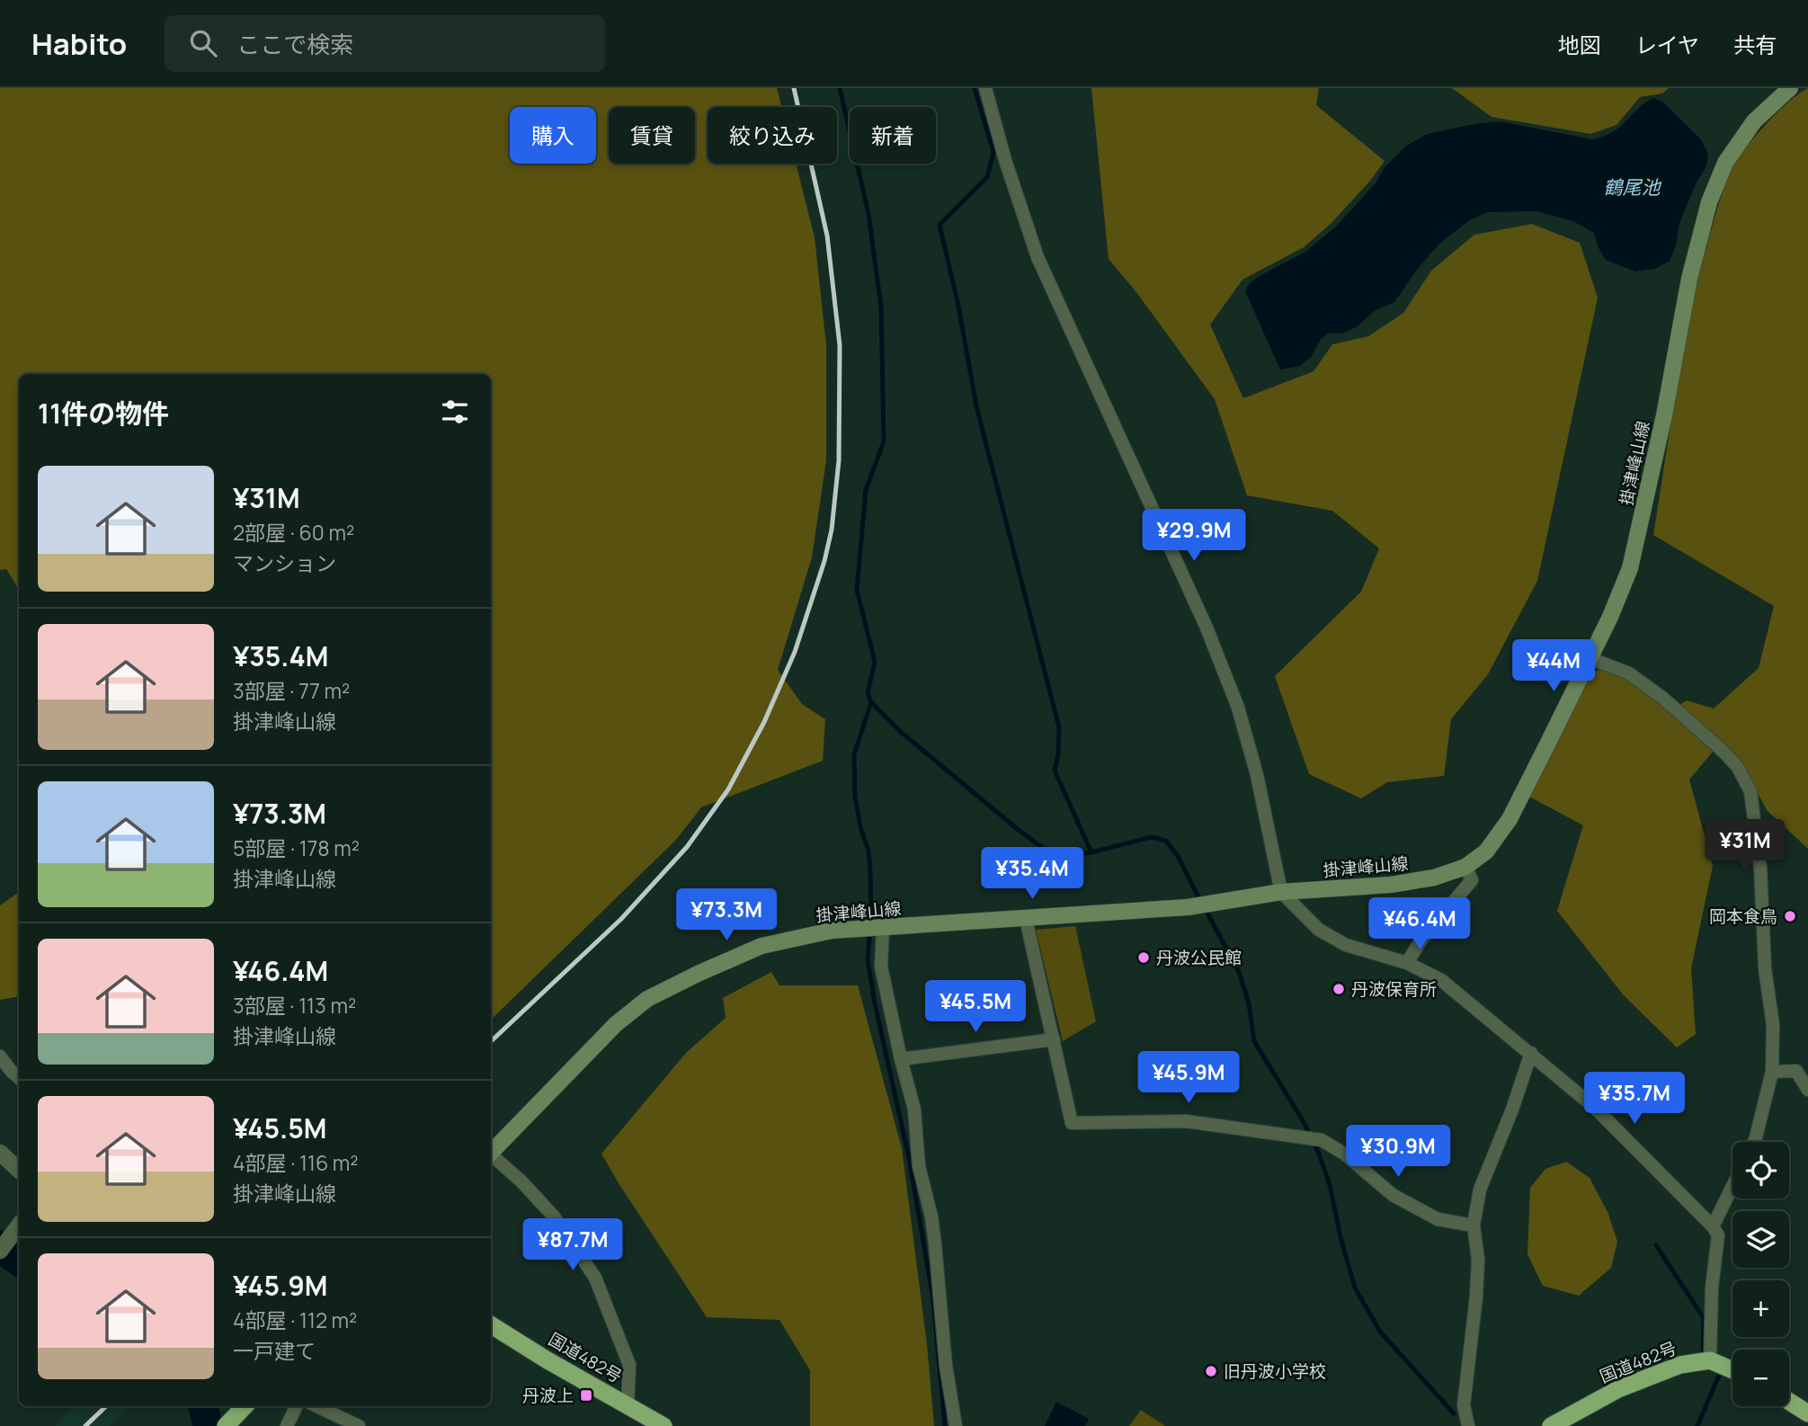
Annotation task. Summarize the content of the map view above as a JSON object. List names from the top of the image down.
{
  "streets": {
    "highway": ["国道482号"],
    "main road": ["掛津峰山線"]
  },
  "water": ["鶴尾池"],
  "places": {
    "other": [
      "岡本食鳥",
      "丹波公民館",
      "丹波保育所",
      "旧丹波小学校"
    ],
    "transit": ["丹波上"]
  },
  "page": {
    "header": "Habito",
    "search": "ここで検索",
    "nav": ["地図", "レイヤ", "共有"],
    "chip": [
      "購入",
      "賃貸",
      "絞り込み",
      "新着"
    ],
    "heading": "11件の物件",
    "list": [
      {
        "name": "¥31M",
        "note": "2部屋 · 60 m² · マンション"
      },
      {
        "name": "¥35.4M",
        "note": "3部屋 · 77 m² · 掛津峰山線"
      },
      {
        "name": "¥73.3M",
        "note": "5部屋 · 178 m² · 掛津峰山線"
      },
      {
        "name": "¥46.4M",
        "note": "3部屋 · 113 m² · 掛津峰山線"
      },
      {
        "name": "¥45.5M",
        "note": "4部屋 · 116 m² · 掛津峰山線"
      },
      {
        "name": "¥45.9M",
        "note": "4部屋 · 112 m² · 一戸建て"
      }
    ],
    "price": [
      "¥29.9M",
      "¥44M",
      "¥31M",
      "¥35.4M",
      "¥73.3M",
      "¥46.4M",
      "¥45.5M",
      "¥45.9M",
      "¥35.7M",
      "¥30.9M",
      "¥87.7M"
    ],
    "map_buttons": ["+", "−"]
  }
}
